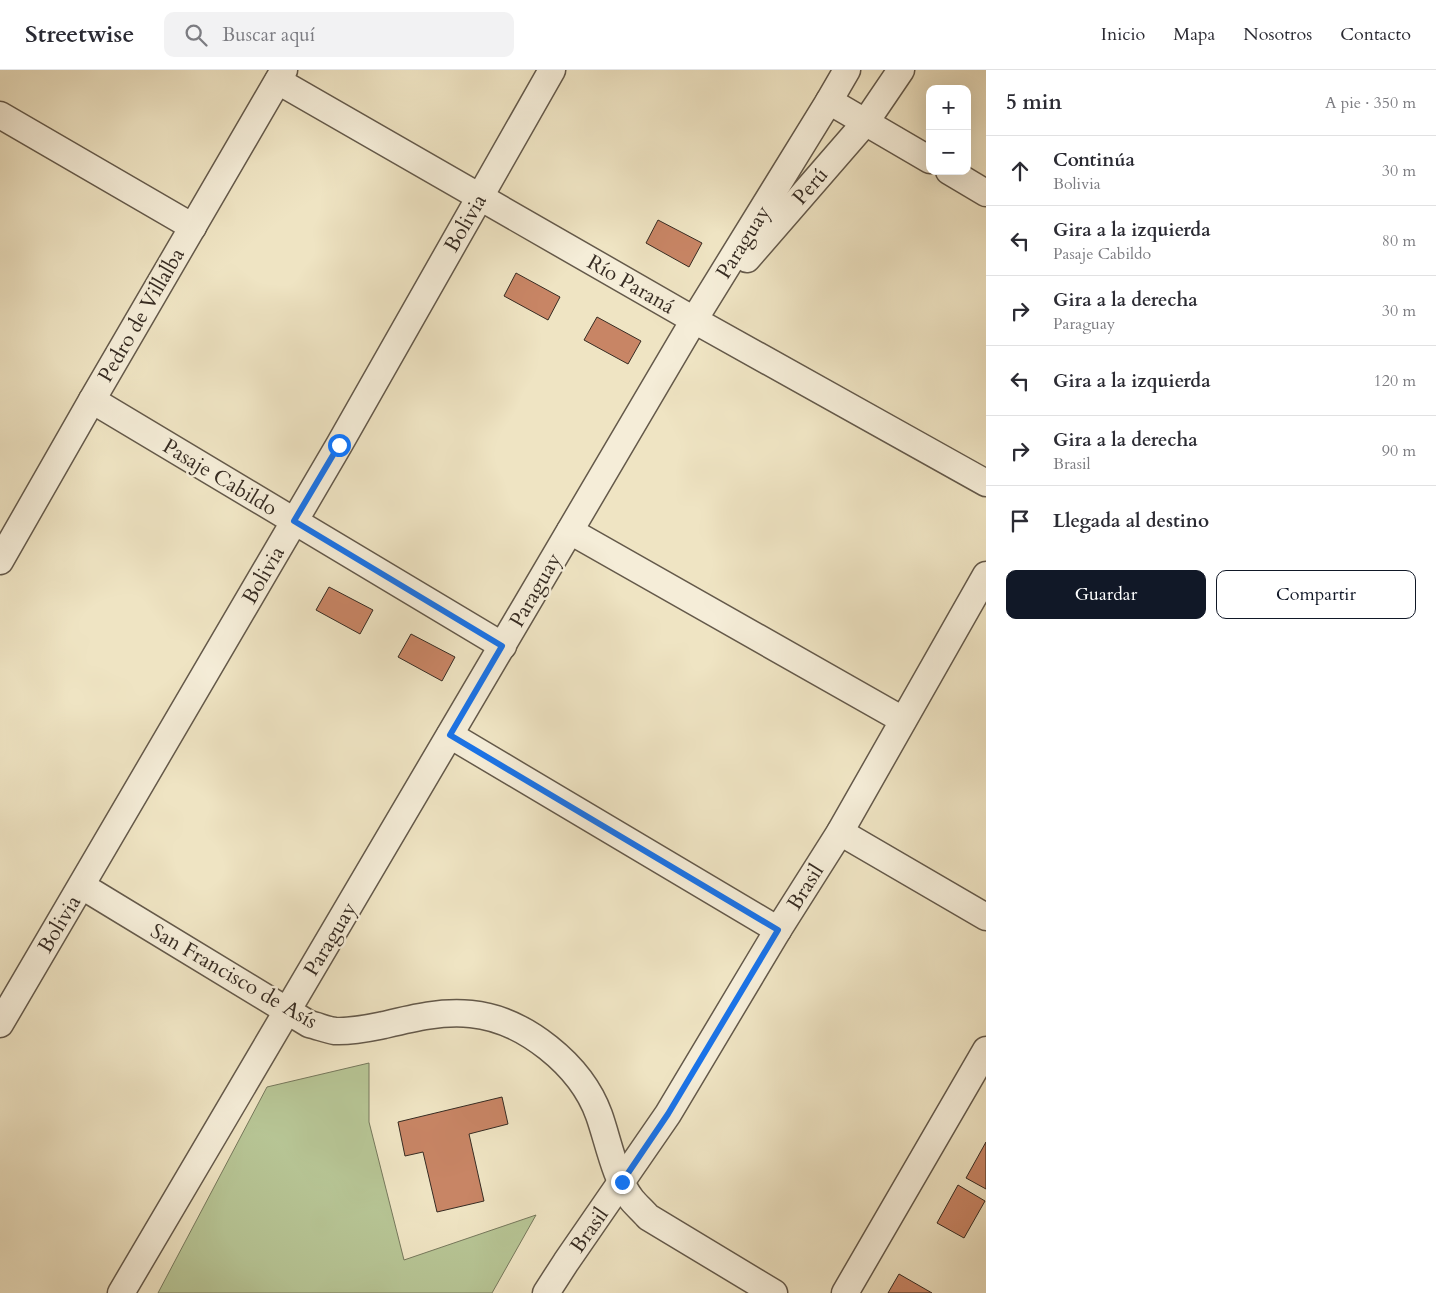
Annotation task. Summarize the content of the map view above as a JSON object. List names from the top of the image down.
{
  "streets": {
    "street": [
      "Perú",
      "Bolivia",
      "Paraguay",
      "Río Paraná",
      "Pedro de Villalba",
      "Pasaje Cabildo",
      "Brasil",
      "San Francisco de Asís"
    ]
  },
  "crossings": [
    ["Perú", "Paraguay"],
    ["Perú", "Río Paraná"],
    ["Bolivia", "Río Paraná"],
    ["Bolivia", "Pasaje Cabildo"],
    ["Bolivia", "San Francisco de Asís"],
    ["Paraguay", "Río Paraná"],
    ["Paraguay", "Pasaje Cabildo"],
    ["Paraguay", "San Francisco de Asís"],
    ["Río Paraná", "Pedro de Villalba"],
    ["Pedro de Villalba", "Pasaje Cabildo"],
    ["Brasil", "San Francisco de Asís"]
  ],
  "page": {
    "header": "Streetwise",
    "search": "Buscar aquí",
    "nav": [
      "Inicio",
      "Mapa",
      "Nosotros",
      "Contacto"
    ],
    "heading": ["5 min", "A pie · 350 m"],
    "map_buttons": ["+", "−"],
    "list": [
      ["Continúa", "Bolivia", "30 m"],
      ["Gira a la izquierda", "Pasaje Cabildo", "80 m"],
      ["Gira a la derecha", "Paraguay", "30 m"],
      ["Gira a la izquierda", "120 m"],
      ["Gira a la derecha", "Brasil", "90 m"],
      "Llegada al destino"
    ],
    "buttons": ["Guardar", "Compartir"]
  }
}
